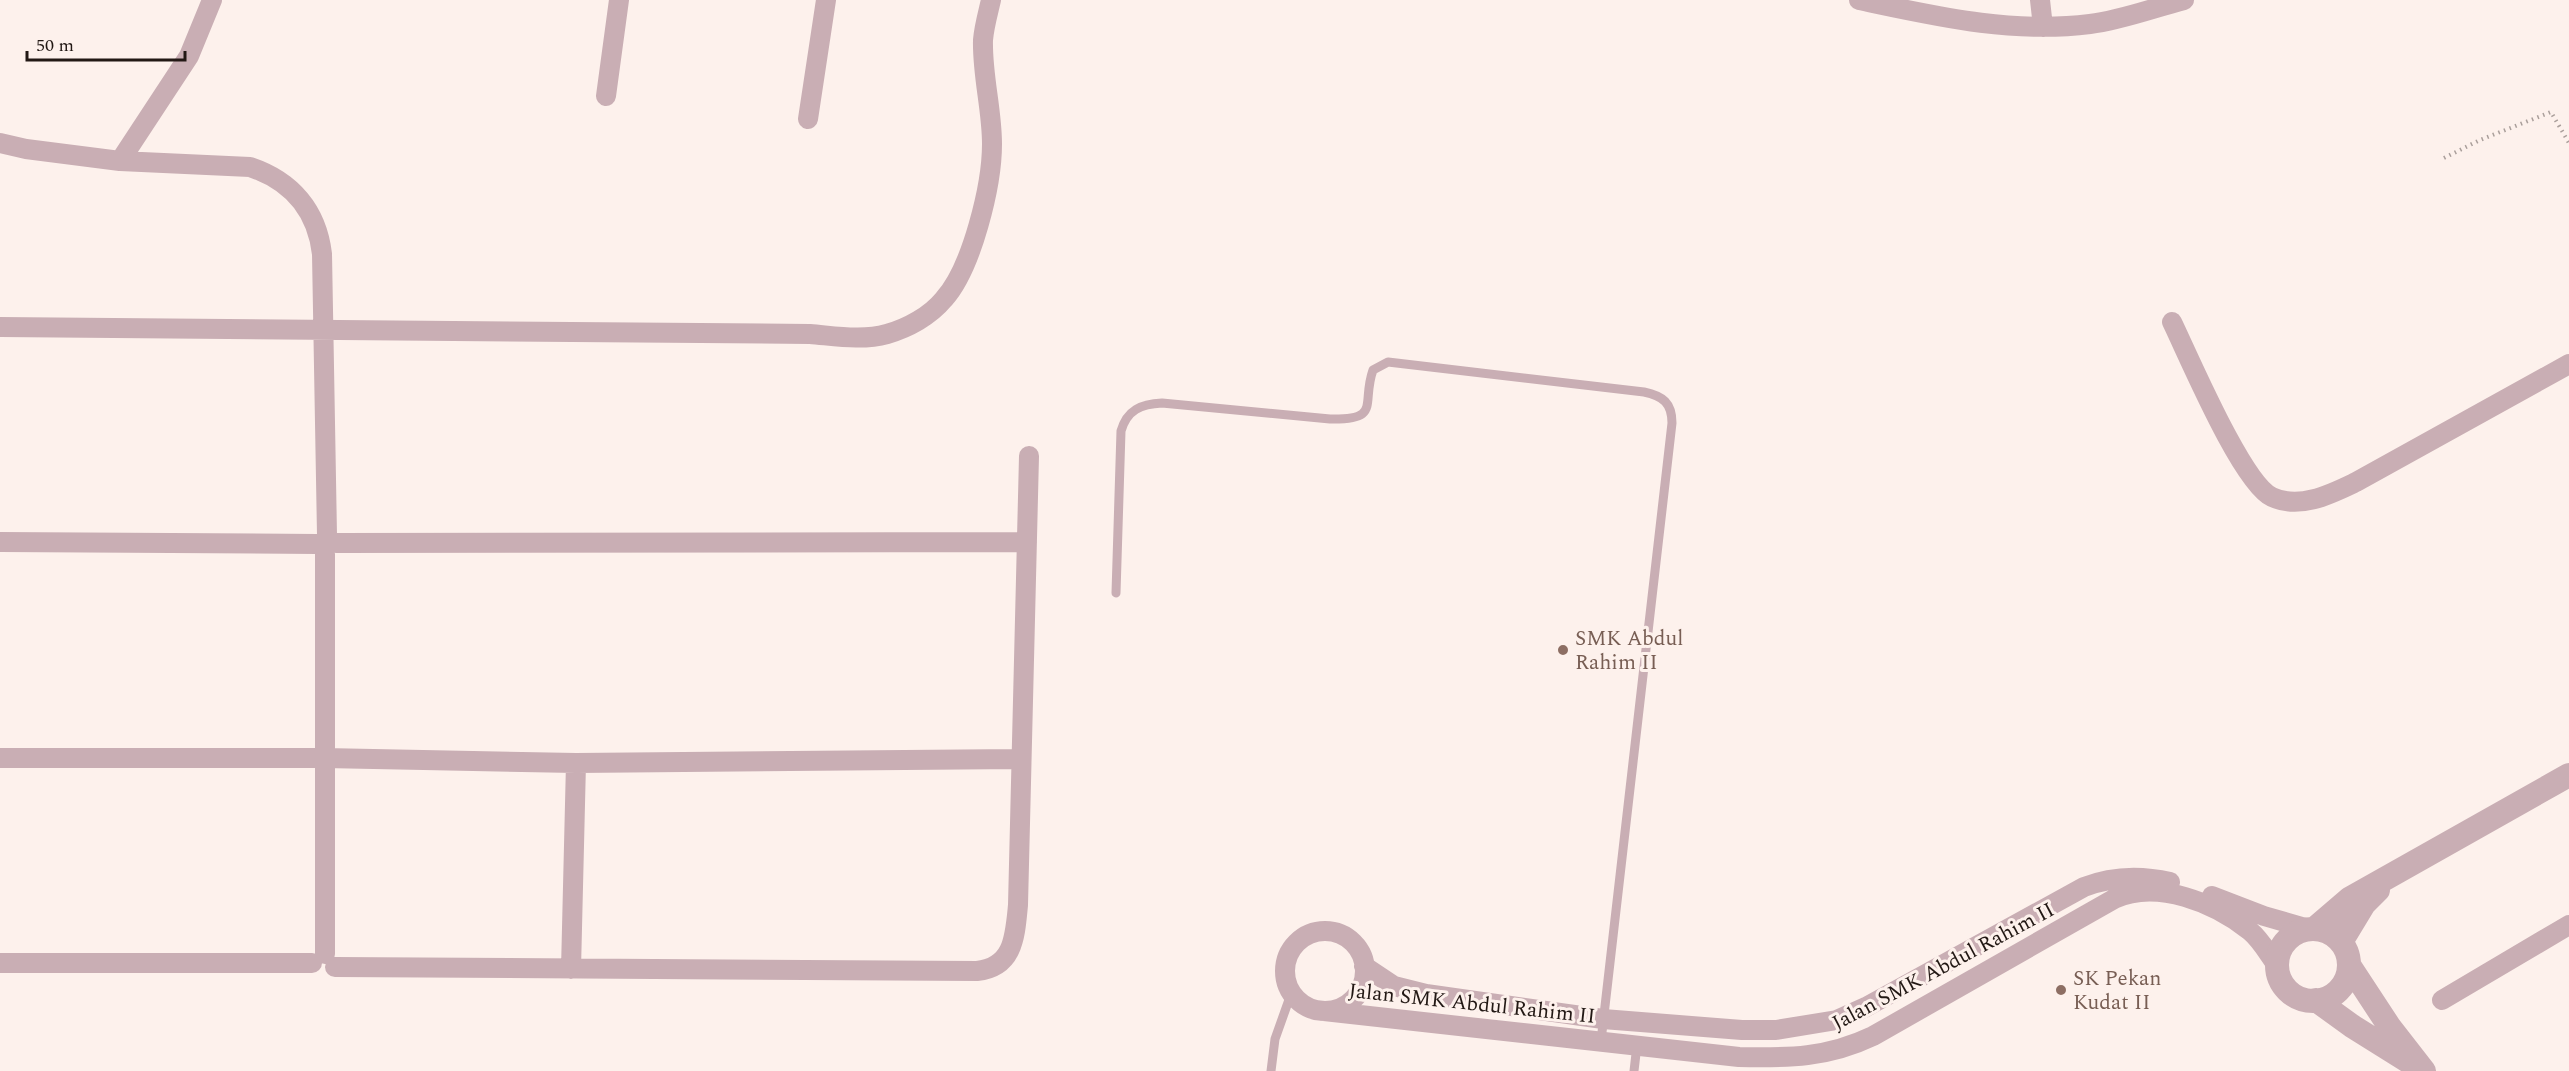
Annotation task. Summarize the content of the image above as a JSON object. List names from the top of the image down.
{
  "streets": {
    "street": ["Jalan SMK Abdul Rahim II"]
  },
  "places": ["SMK Abdul Rahim II", "SK Pekan Kudat II"],
  "scale_bar": "50 m"
}
